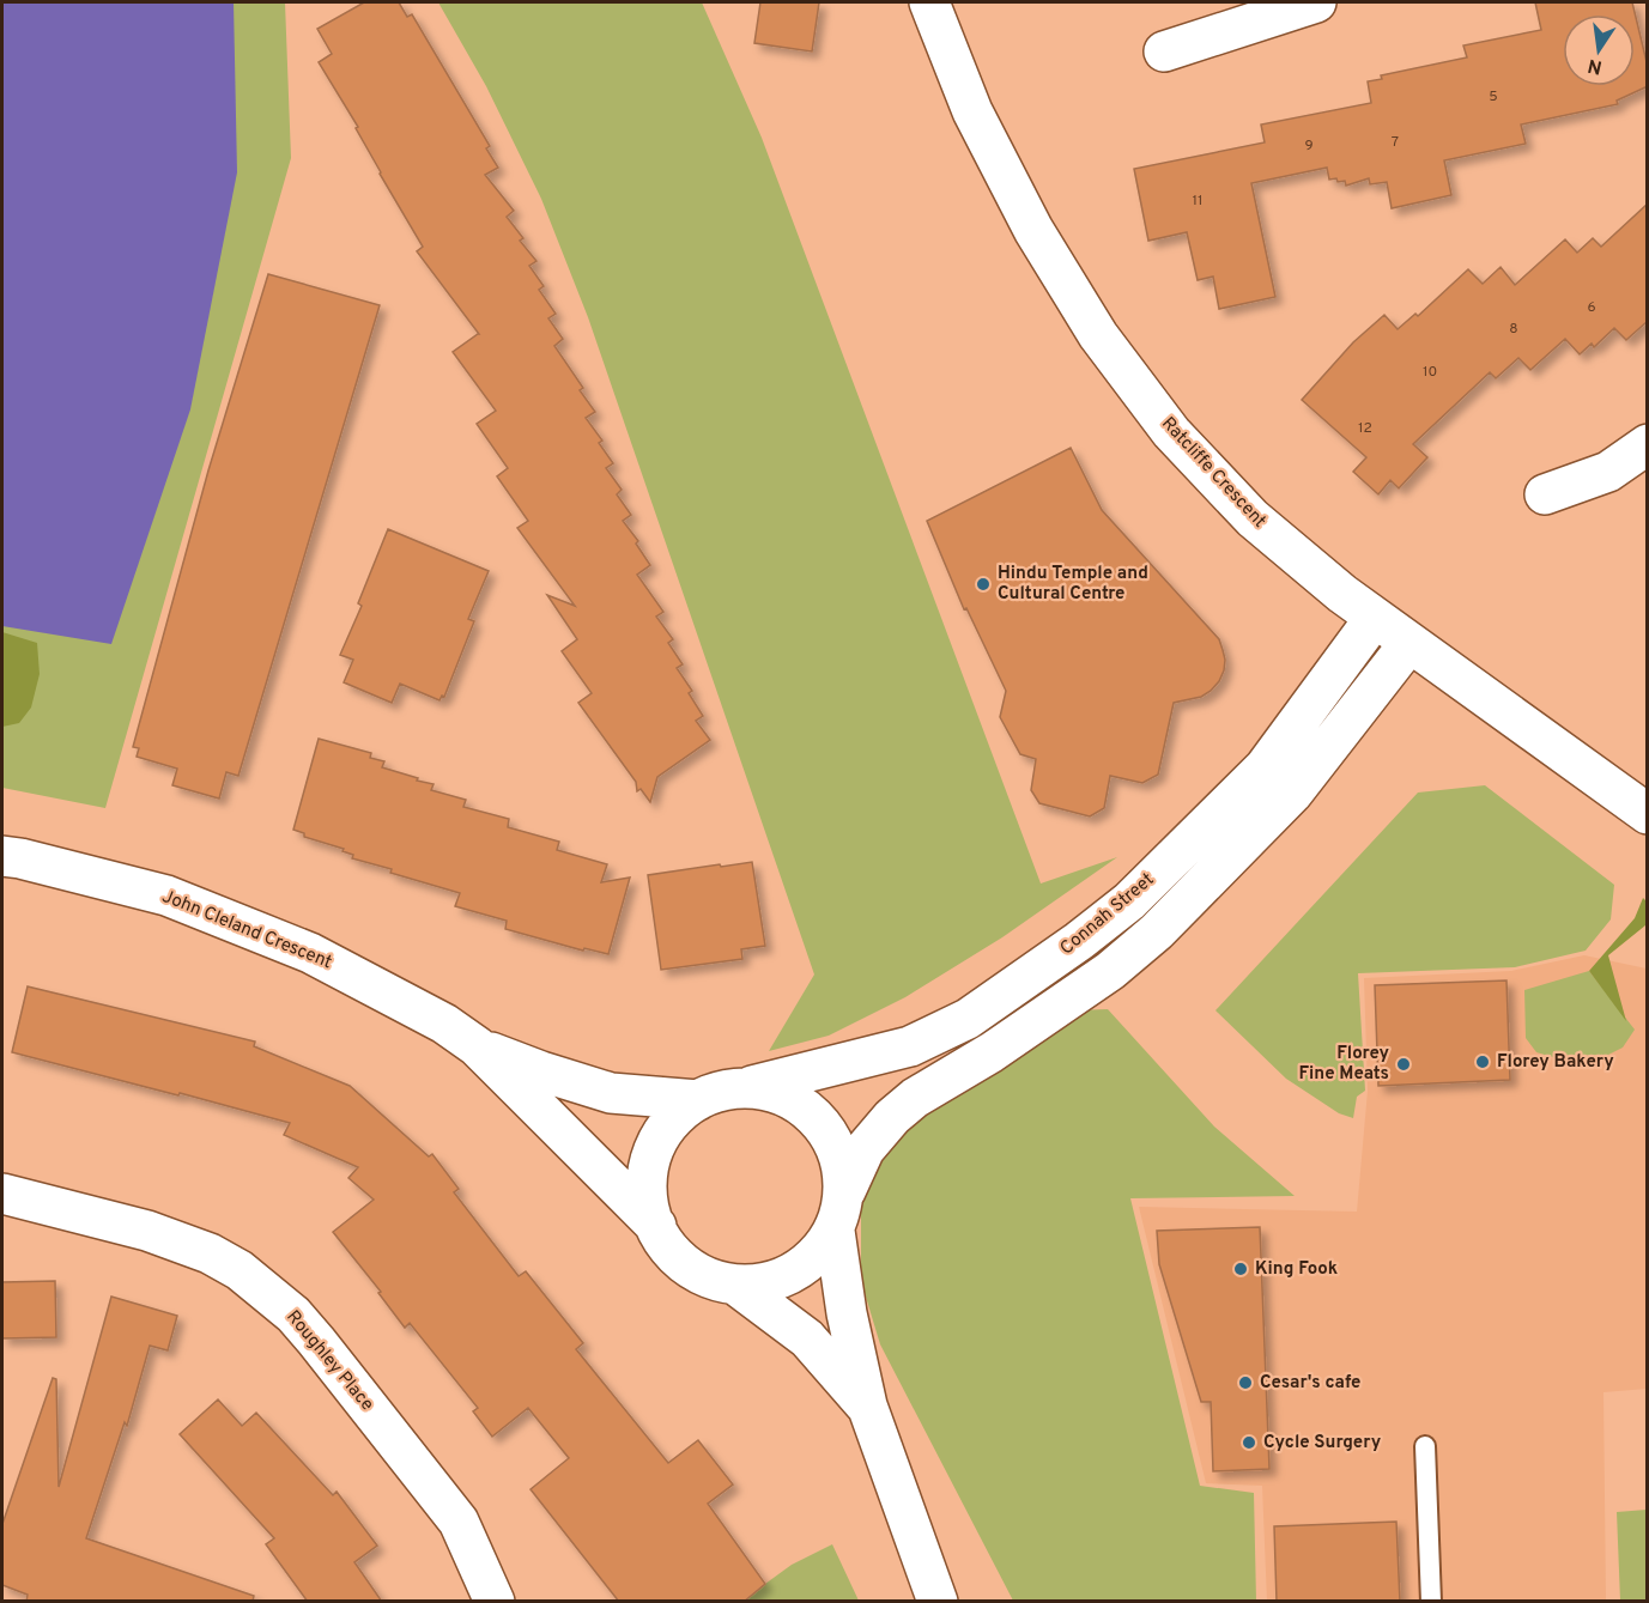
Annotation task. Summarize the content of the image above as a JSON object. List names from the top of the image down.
{
  "streets": {
    "street": [
      "Ratcliffe Crescent",
      "Connah Street",
      "John Cleland Crescent",
      "Roughley Place"
    ]
  },
  "crossings": [
    ["Ratcliffe Crescent", "Connah Street"],
    ["Connah Street", "John Cleland Crescent"]
  ],
  "places": [
    "Hindu Temple and Cultural Centre",
    "Florey Bakery",
    "Florey Fine Meats",
    "King Fook",
    "Cesar's cafe",
    "Cycle Surgery"
  ],
  "house_numbers": [
    "5",
    "7",
    "9",
    "11",
    "6",
    "8",
    "10",
    "12"
  ],
  "north": "bottom"
}
